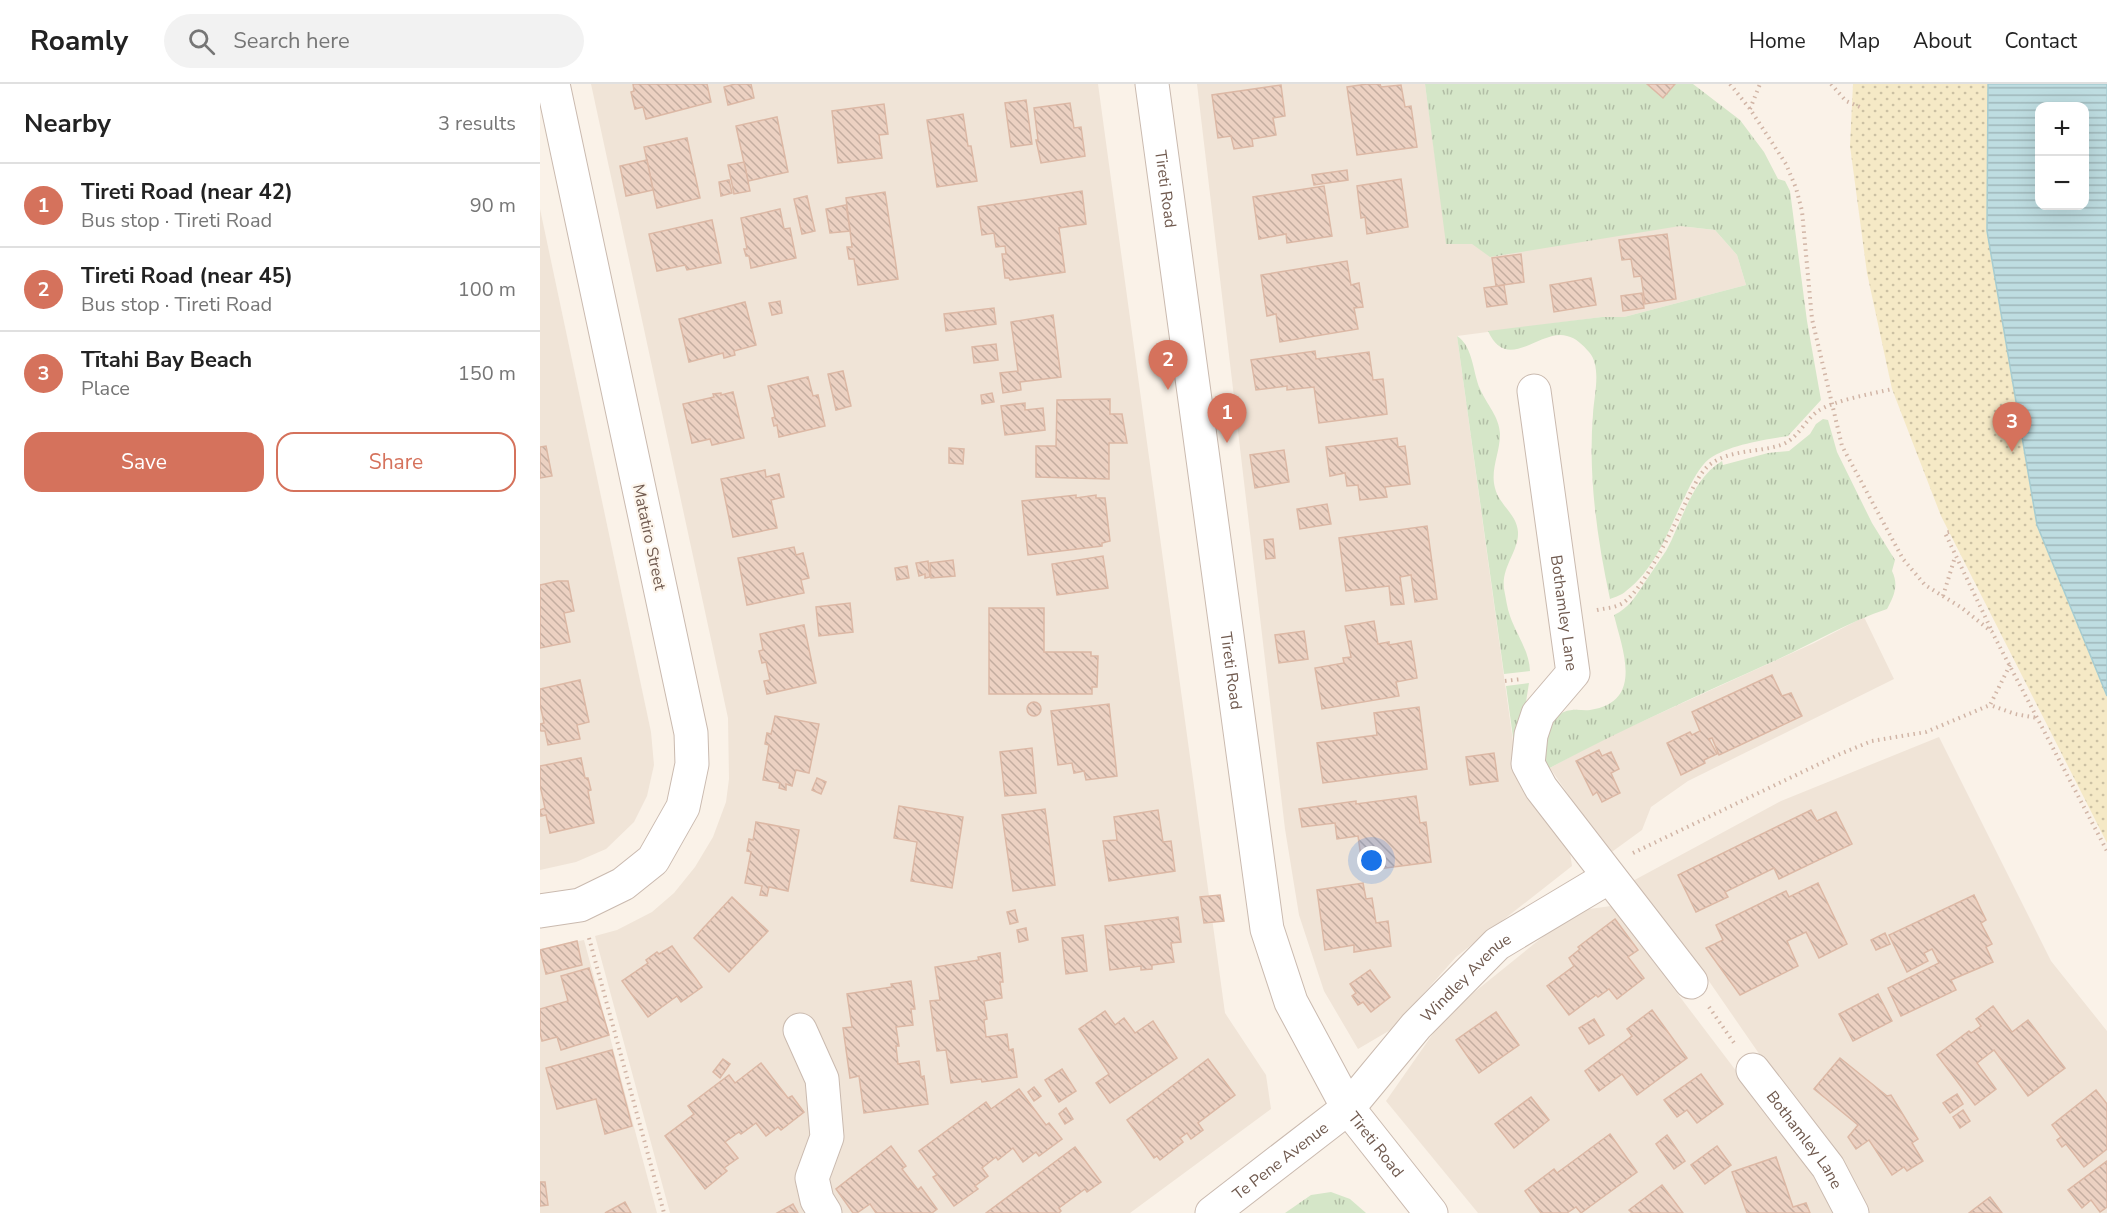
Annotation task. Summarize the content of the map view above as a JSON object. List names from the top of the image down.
{
  "streets": {
    "street": [
      "Tireti Road",
      "Matatiro Street",
      "Bothamley Lane",
      "Windley Avenue",
      "Te Pene Avenue"
    ]
  },
  "crossings": [
    ["Tireti Road", "Windley Avenue"],
    ["Tireti Road", "Te Pene Avenue"],
    ["Bothamley Lane", "Windley Avenue"],
    ["Windley Avenue", "Te Pene Avenue"]
  ],
  "page": {
    "header": "Roamly",
    "search": "Search here",
    "nav": [
      "Home",
      "Map",
      "About",
      "Contact"
    ],
    "heading": ["Nearby", "3 results"],
    "map_buttons": ["+", "−"],
    "list": [
      {
        "mark": "1",
        "name": "Tireti Road (near 42)",
        "note": "Bus stop · Tireti Road",
        "value": "90 m"
      },
      {
        "mark": "2",
        "name": "Tireti Road (near 45)",
        "note": "Bus stop · Tireti Road",
        "value": "100 m"
      },
      {
        "mark": "3",
        "name": "Tītahi Bay Beach",
        "note": "Place",
        "value": "150 m"
      }
    ],
    "pins": ["2", "1", "3"],
    "buttons": ["Save", "Share"]
  }
}
